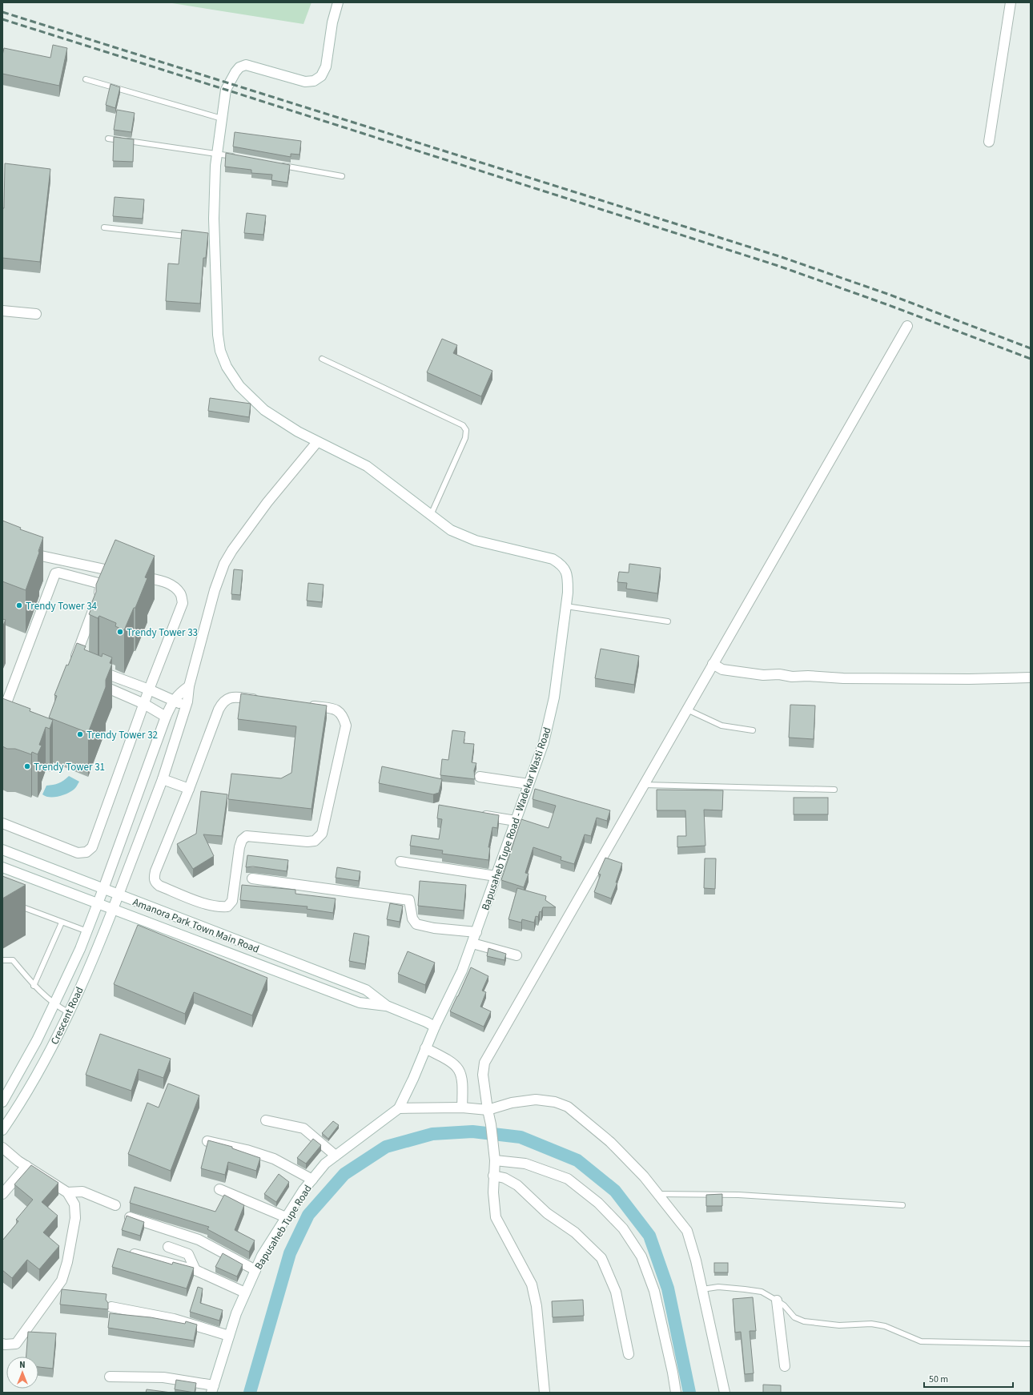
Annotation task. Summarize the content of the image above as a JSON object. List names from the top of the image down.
{
  "streets": {
    "street": [
      "Bapusaheb Tupe Road - Wadekar Wasti Road",
      "Amanora Park Town Main Road",
      "Crescent Road",
      "Bapusaheb Tupe Road"
    ]
  },
  "crossings": [
    ["Bapusaheb Tupe Road - Wadekar Wasti Road", "Amanora Park Town Main Road"],
    ["Bapusaheb Tupe Road - Wadekar Wasti Road", "Crescent Road"],
    ["Bapusaheb Tupe Road - Wadekar Wasti Road", "Bapusaheb Tupe Road"],
    ["Amanora Park Town Main Road", "Crescent Road"],
    ["Amanora Park Town Main Road", "Bapusaheb Tupe Road"]
  ],
  "places": [
    "Trendy Tower 34",
    "Trendy Tower 33",
    "Trendy Tower 32",
    "Trendy Tower 31"
  ],
  "scale_bar": "50 m",
  "north": "top"
}
